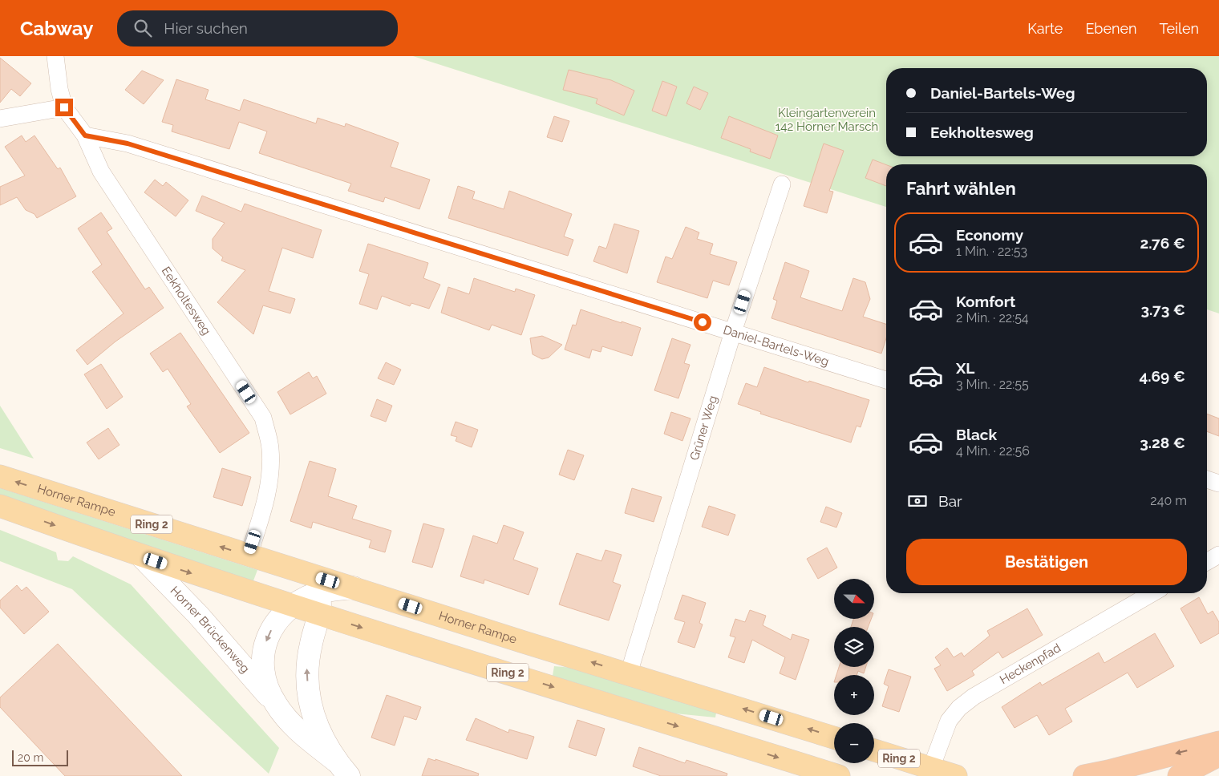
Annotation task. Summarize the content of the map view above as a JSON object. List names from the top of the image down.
{
  "streets": {
    "main road": ["Horner Rampe", "Ring 2"],
    "street": [
      "Eekholtesweg",
      "Daniel-Bartels-Weg",
      "Grüner Weg",
      "Horner Brückenweg",
      "Heckenpfad"
    ]
  },
  "crossings": [
    ["Eekholtesweg", "Daniel-Bartels-Weg"],
    ["Eekholtesweg", "Horner Rampe"],
    ["Daniel-Bartels-Weg", "Grüner Weg"],
    ["Grüner Weg", "Horner Rampe"],
    ["Horner Rampe", "Horner Brückenweg"],
    ["Ring 2", "Horner Brückenweg"],
    ["Ring 2", "Heckenpfad"]
  ],
  "parks": ["Kleingartenverein 142 Horner Marsch"],
  "scale_bar": "20 m",
  "north": "right",
  "page": {
    "header": "Cabway",
    "search": "Hier suchen",
    "nav": ["Karte", "Ebenen", "Teilen"],
    "banner": ["Daniel-Bartels-Weg", "Eekholtesweg"],
    "heading": "Fahrt wählen",
    "list": [
      {
        "name": "Economy",
        "note": "1 Min. · 22:53",
        "value": "2.76 €"
      },
      {
        "name": "Komfort",
        "note": "2 Min. · 22:54",
        "value": "3.73 €"
      },
      {
        "name": "XL",
        "note": "3 Min. · 22:55",
        "value": "4.69 €"
      },
      {
        "name": "Black",
        "note": "4 Min. · 22:56",
        "value": "3.28 €"
      }
    ],
    "pay": ["Bar", "240 m"],
    "buttons": "Bestätigen",
    "map_buttons": ["+", "−"],
    "scale": "20 m"
  }
}
